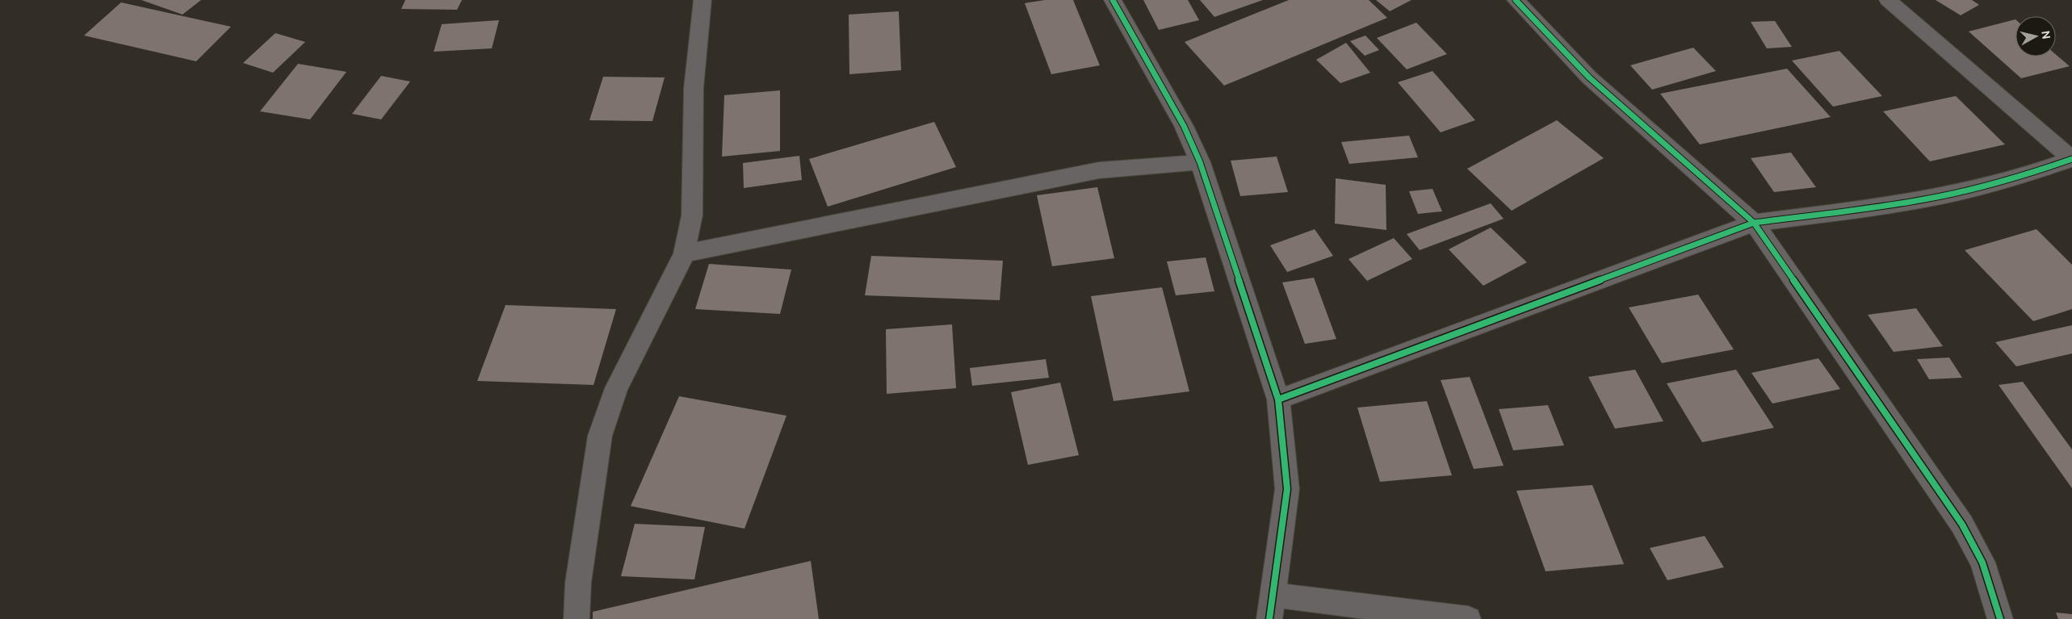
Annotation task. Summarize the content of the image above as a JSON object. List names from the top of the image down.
{
  "north": "right"
}
